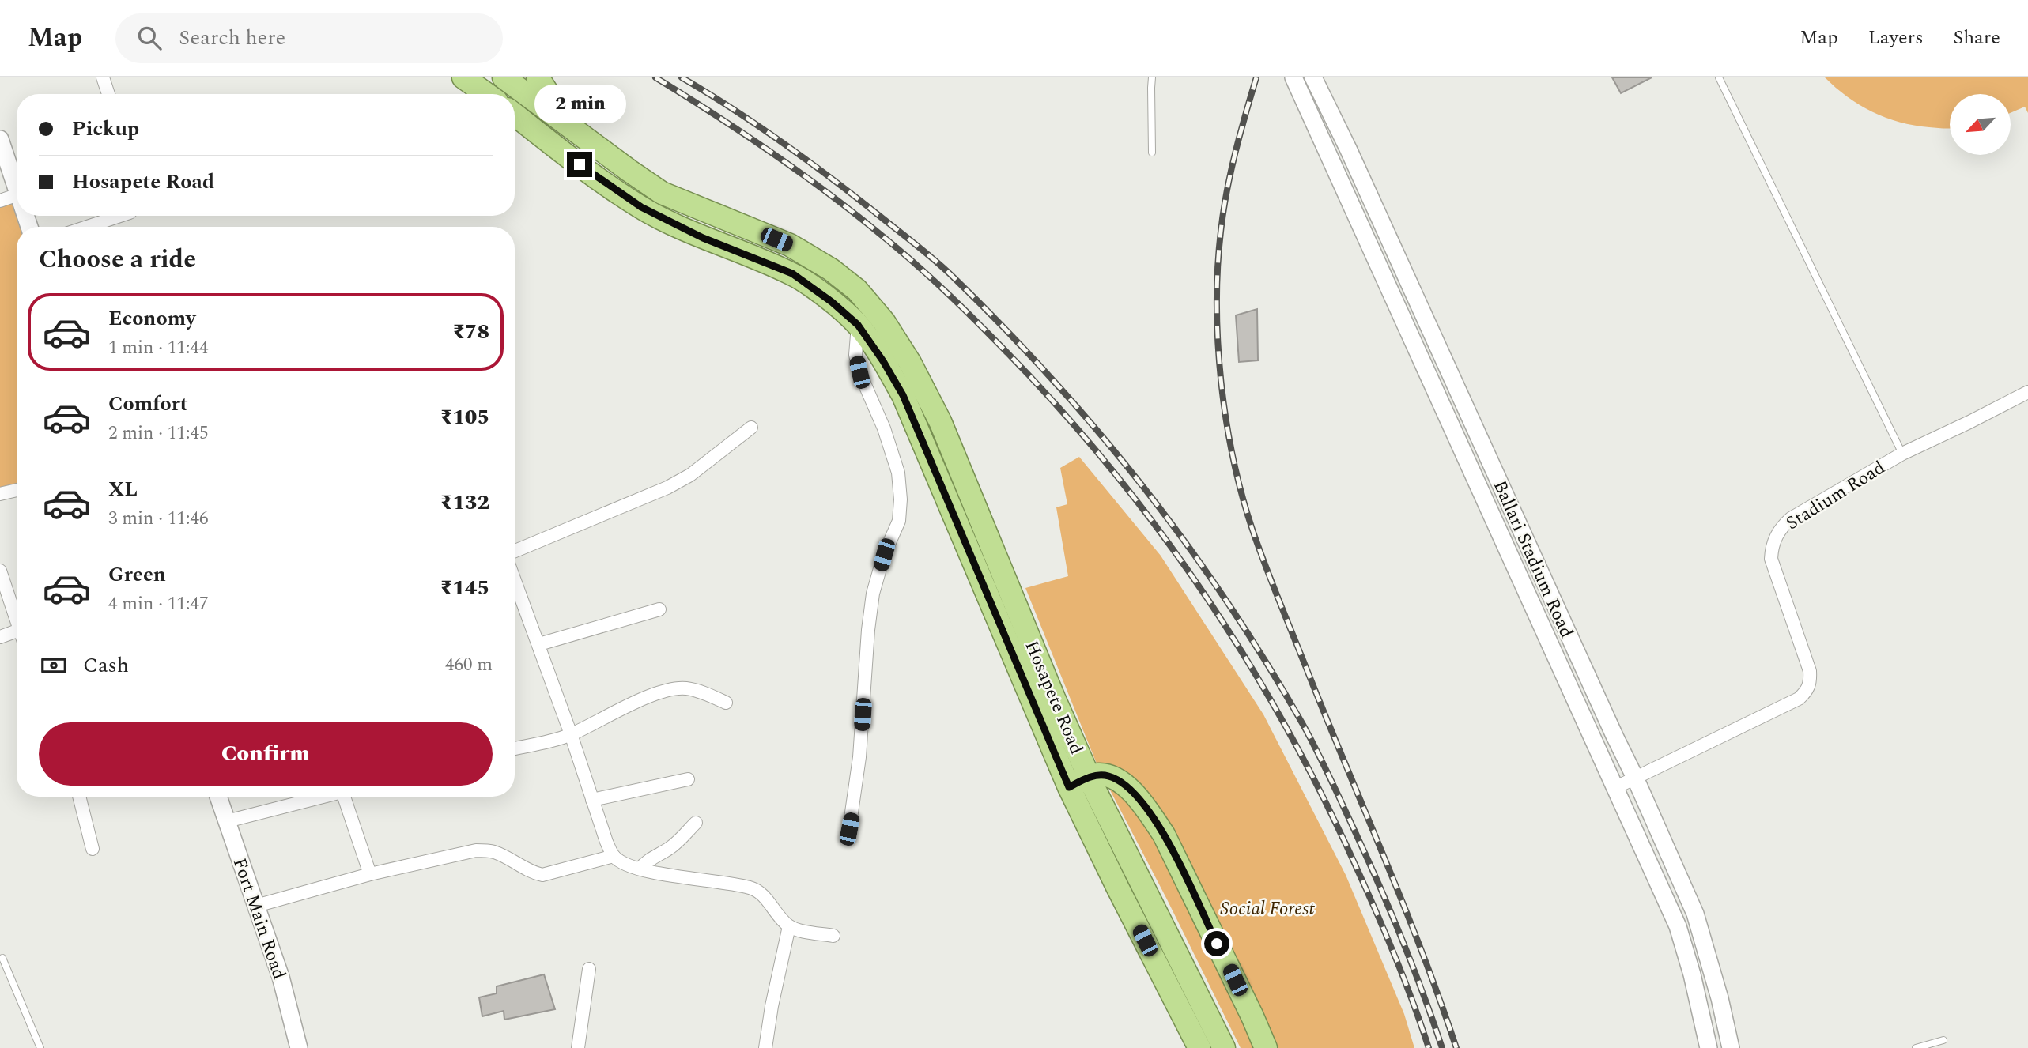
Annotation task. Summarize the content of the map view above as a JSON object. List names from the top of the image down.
{
  "streets": {
    "highway": ["Hosapete Road"],
    "street": ["Stadium Road", "Ballari Stadium Road", "Fort Main Road"]
  },
  "crossings": [
    ["Stadium Road", "Ballari Stadium Road"]
  ],
  "parks": ["Social Forest"],
  "north": "bottom left",
  "page": {
    "header": "Map",
    "search": "Search here",
    "nav": ["Map", "Layers", "Share"],
    "bubble": "2 min",
    "banner": ["Pickup", "Hosapete Road"],
    "heading": "Choose a ride",
    "list": [
      {
        "name": "Economy",
        "note": "1 min · 11:44",
        "value": "₹78"
      },
      {
        "name": "Comfort",
        "note": "2 min · 11:45",
        "value": "₹105"
      },
      {
        "name": "XL",
        "note": "3 min · 11:46",
        "value": "₹132"
      },
      {
        "name": "Green",
        "note": "4 min · 11:47",
        "value": "₹145"
      }
    ],
    "pay": ["Cash", "460 m"],
    "buttons": "Confirm"
  }
}
